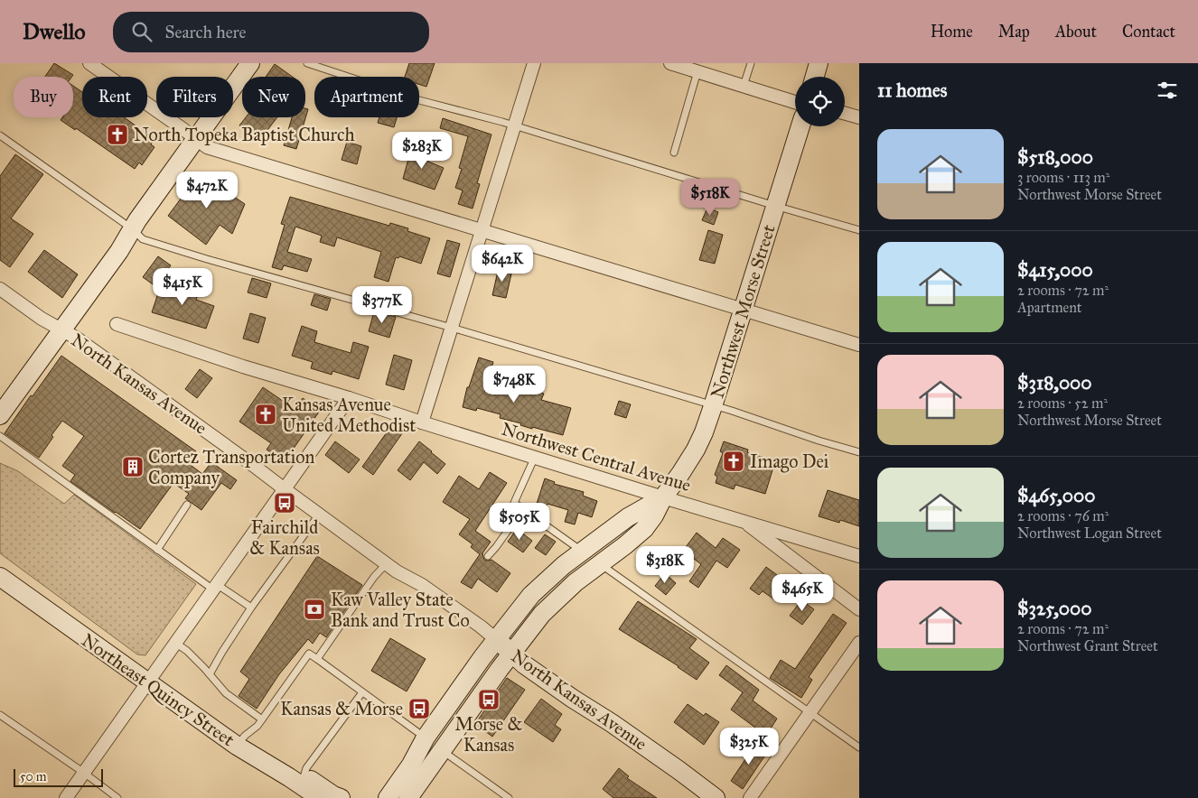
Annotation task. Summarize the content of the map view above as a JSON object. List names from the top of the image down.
{
  "streets": {
    "main road": ["Northwest Morse Street", "North Kansas Avenue", "Northeast Quincy Street"],
    "street": ["Northwest Central Avenue"]
  },
  "crossings": [
    ["Northwest Morse Street", "North Kansas Avenue"],
    ["Northwest Morse Street", "Northwest Central Avenue"]
  ],
  "places": {
    "church": ["North Topeka Baptist Church", "Kansas Avenue United Methodist", "Imago Dei"],
    "building": ["Cortez Transportation Company"],
    "bus stop": ["Fairchild & Kansas", "Morse & Kansas", "Kansas & Morse"],
    "bank": ["Kaw Valley State Bank and Trust Co"]
  },
  "scale_bar": "50 m",
  "page": {
    "header": "Dwello",
    "search": "Search here",
    "nav": [
      "Home",
      "Map",
      "About",
      "Contact"
    ],
    "heading": "11 homes",
    "chip": [
      "Buy",
      "Rent",
      "Filters",
      "New",
      "Apartment"
    ],
    "list": [
      {
        "name": "$518,000",
        "note": "3 rooms · 113 m² · Northwest Morse Street"
      },
      {
        "name": "$415,000",
        "note": "2 rooms · 72 m² · Apartment"
      },
      {
        "name": "$318,000",
        "note": "2 rooms · 52 m² · Northwest Morse Street"
      },
      {
        "name": "$465,000",
        "note": "2 rooms · 76 m² · Northwest Logan Street"
      },
      {
        "name": "$325,000",
        "note": "2 rooms · 72 m² · Northwest Grant Street"
      }
    ],
    "price": [
      "$283K",
      "$472K",
      "$518K",
      "$642K",
      "$415K",
      "$377K",
      "$748K",
      "$505K",
      "$318K",
      "$465K",
      "$325K"
    ],
    "scale": "50 m"
  }
}
